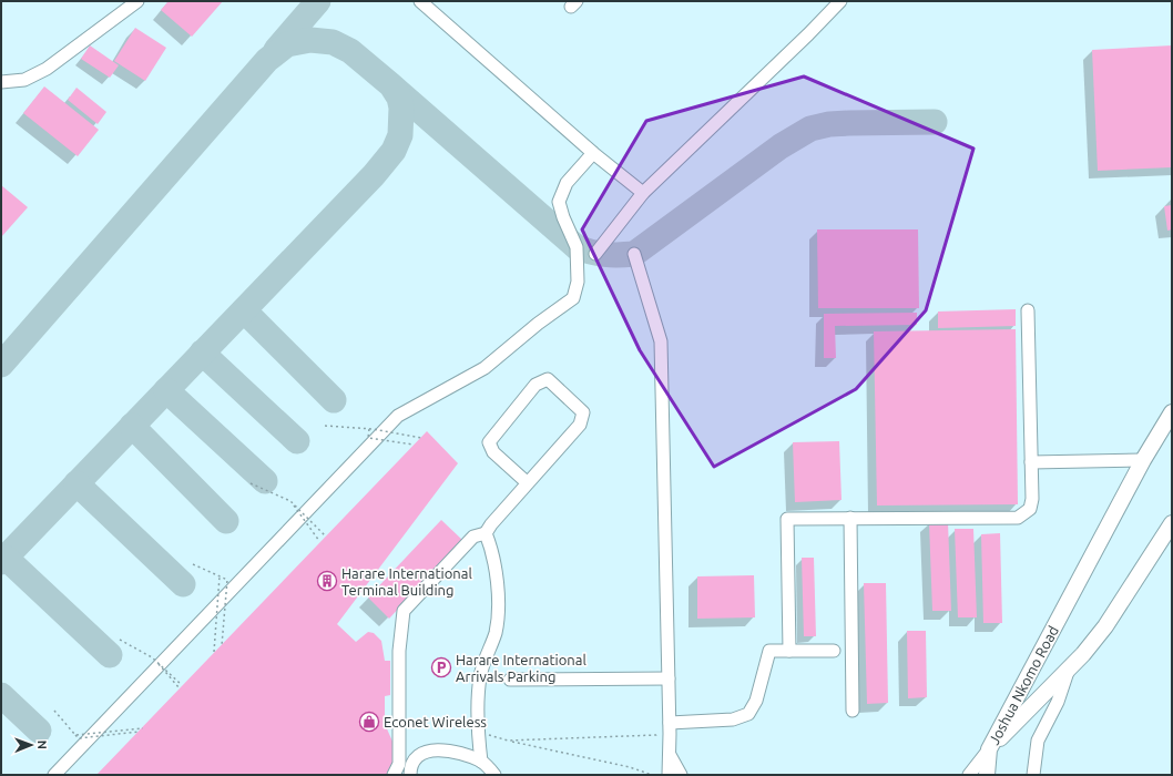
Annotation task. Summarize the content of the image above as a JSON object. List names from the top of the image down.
{
  "streets": {
    "main road": ["Joshua Nkomo Road"]
  },
  "places": {
    "building": ["Harare International Terminal Building"],
    "parking": ["Harare International Arrivals Parking"],
    "shop": ["Econet Wireless"]
  },
  "north": "right"
}
